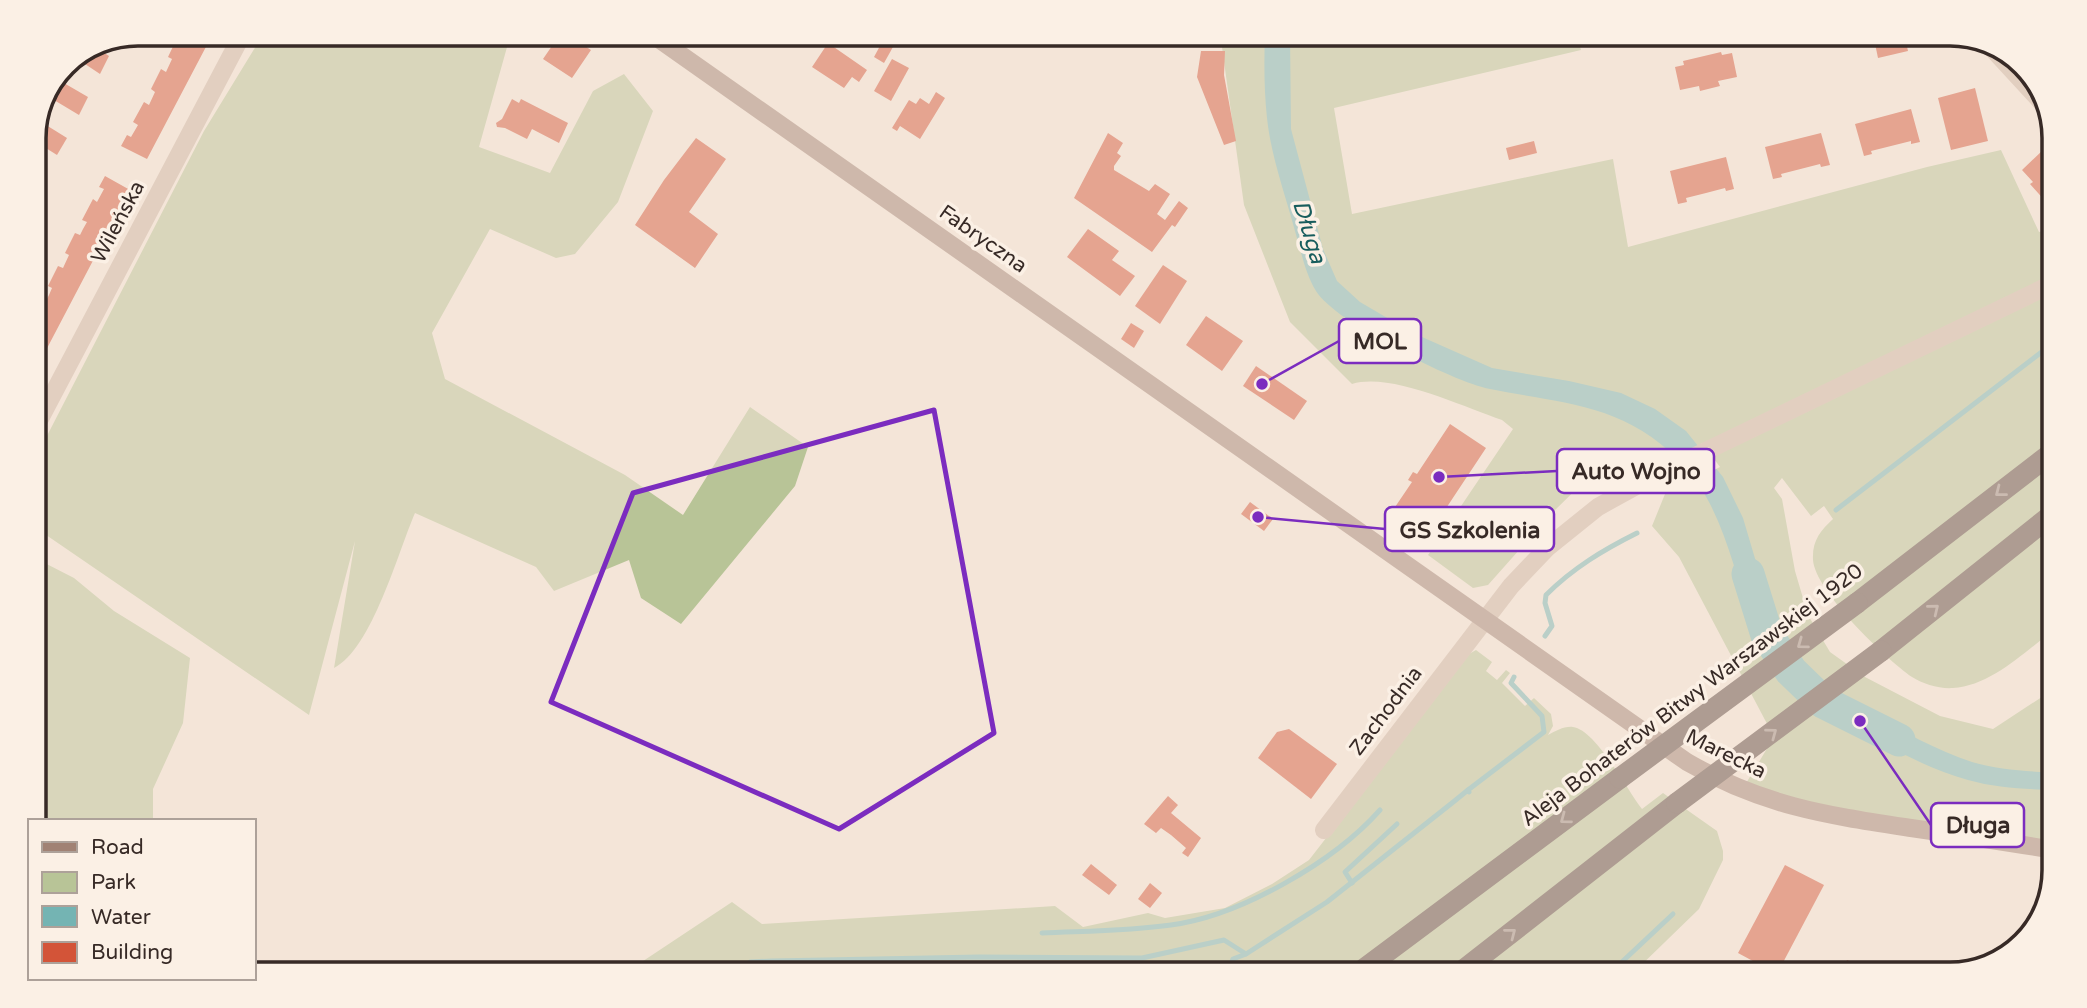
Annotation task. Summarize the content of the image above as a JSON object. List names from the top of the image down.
{
  "streets": {
    "highway": ["Aleja Bohaterów Bitwy Warszawskiej 1920"],
    "street": [
      "Wileńska",
      "Fabryczna",
      "Zachodnia",
      "Marecka"
    ]
  },
  "crossings": [
    ["Fabryczna", "Marecka"],
    ["Zachodnia", "Marecka"]
  ],
  "water": ["Długa"],
  "places": [
    "MOL",
    "Auto Wojno",
    "GS Szkolenia",
    "Długa"
  ],
  "legend": [
    "Road",
    "Park",
    "Water",
    "Building"
  ]
}
